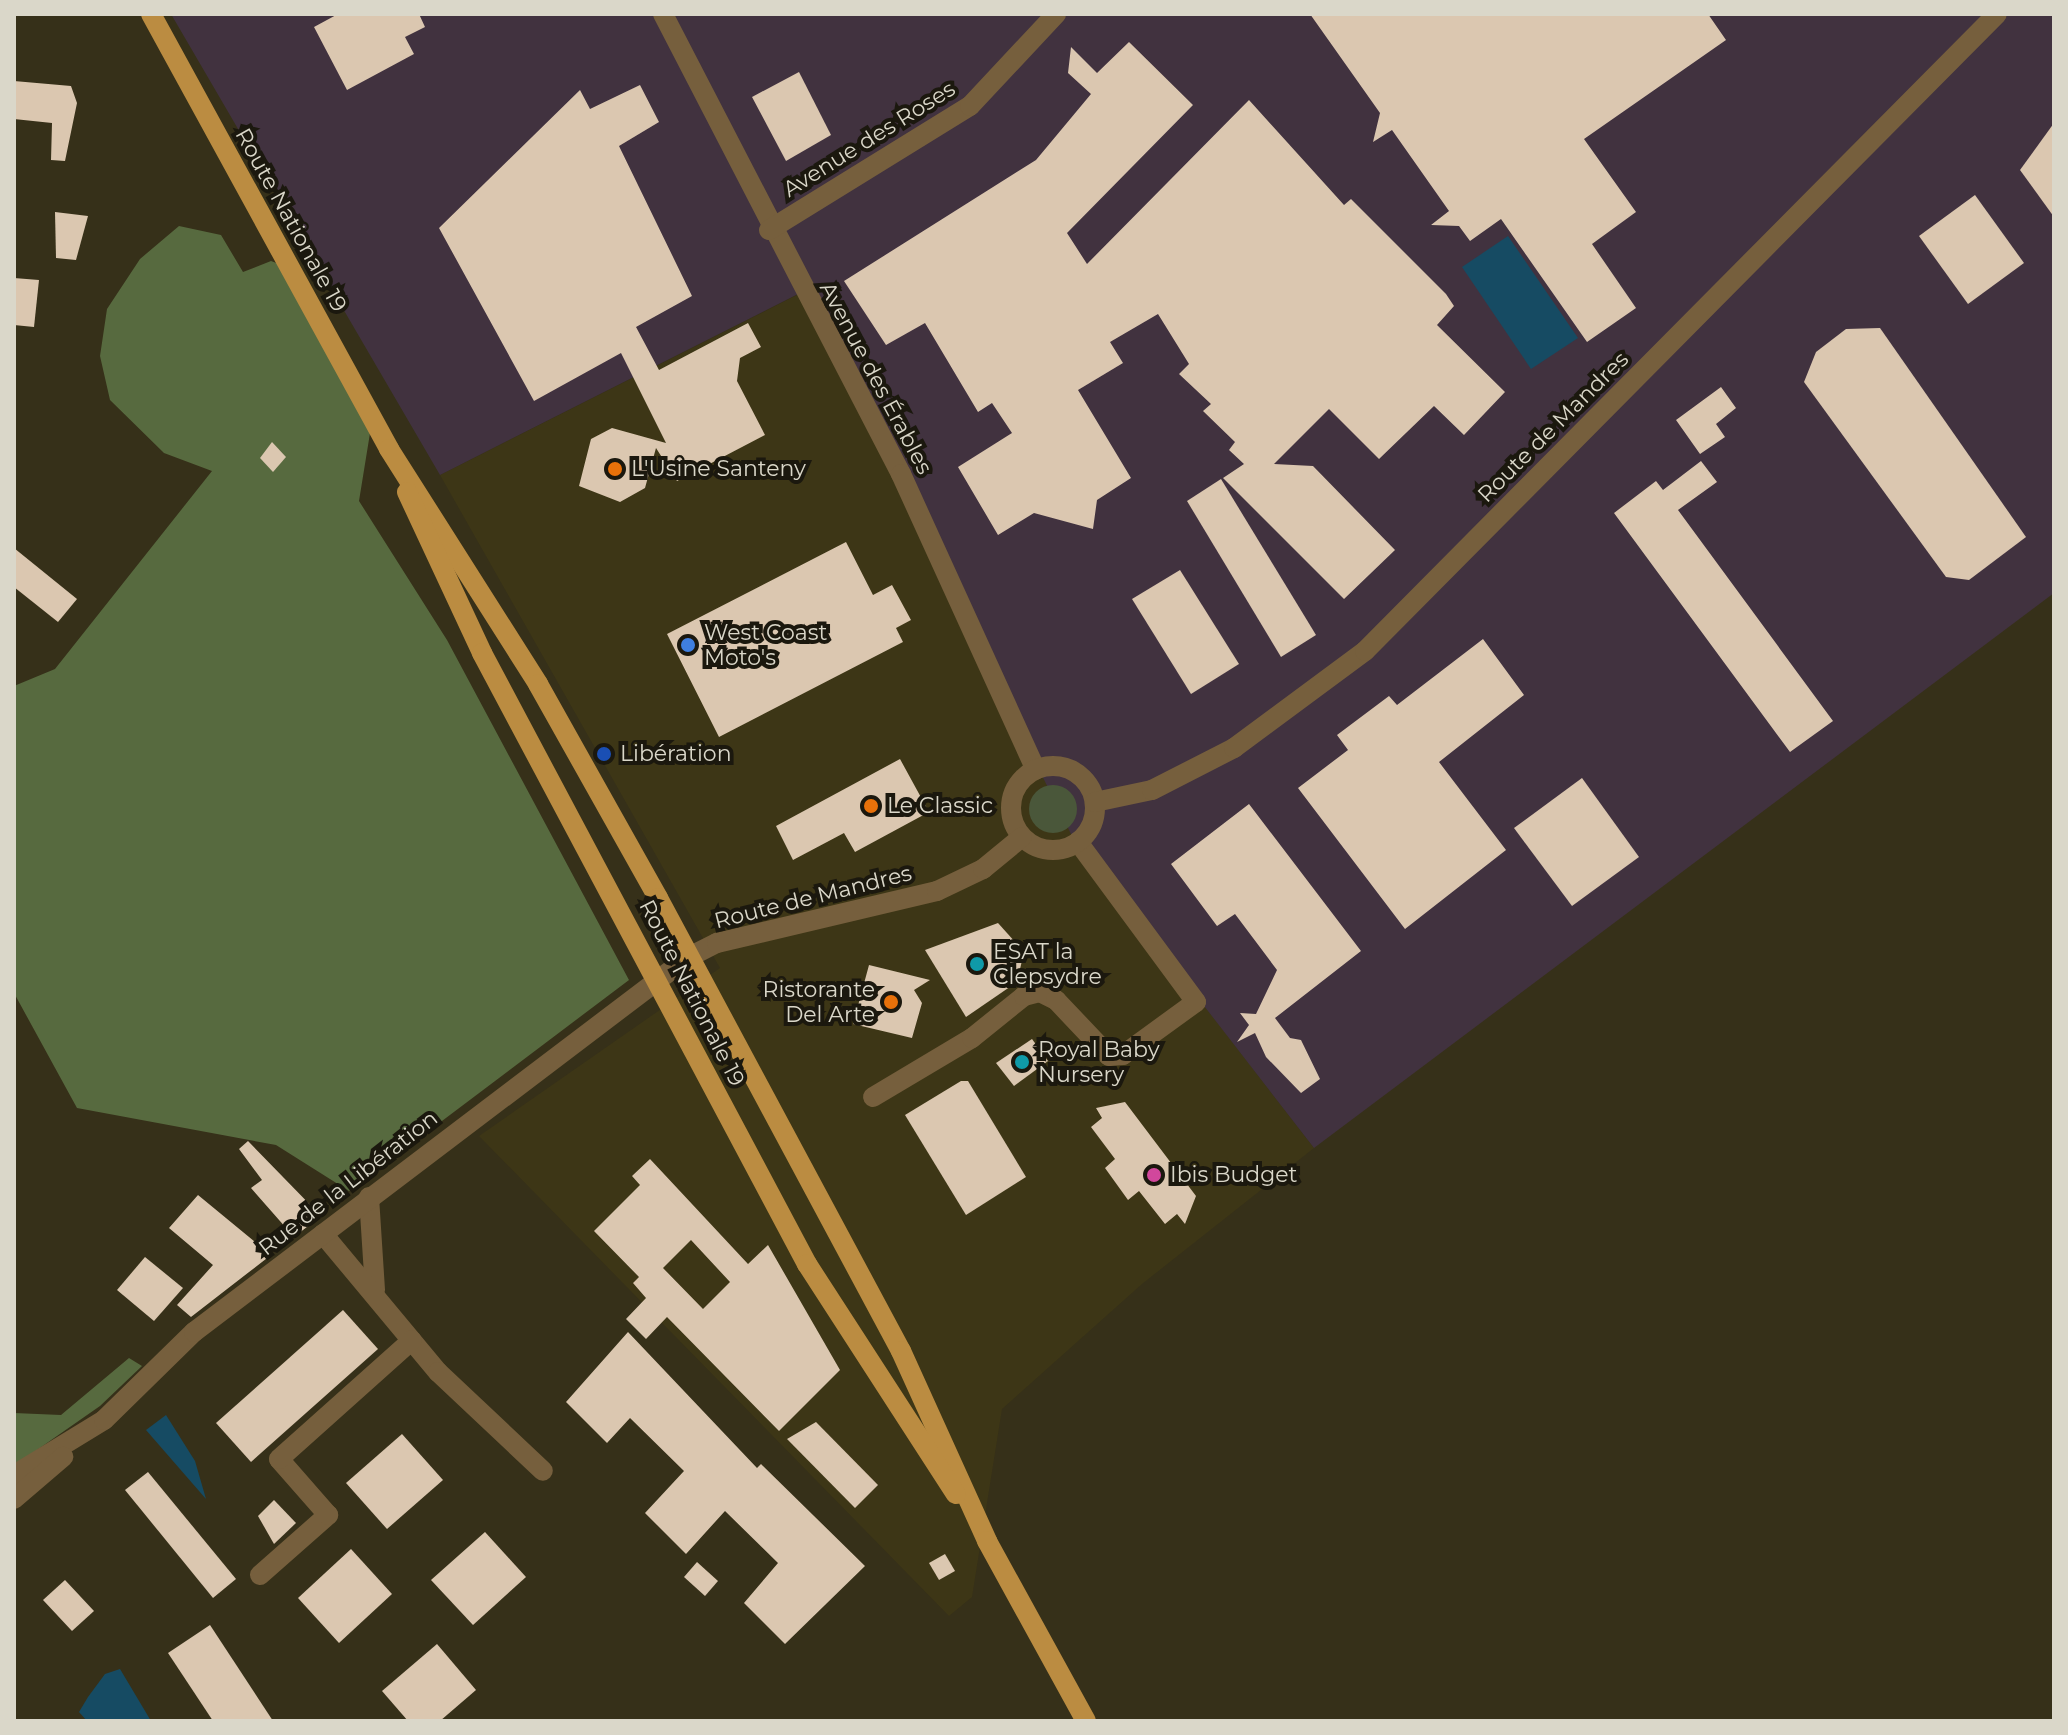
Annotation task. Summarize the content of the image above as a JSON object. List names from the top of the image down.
{
  "streets": {
    "main road": ["Route Nationale 19"],
    "street": [
      "Avenue des Roses",
      "Avenue des Érables",
      "Route de Mandres",
      "Rue de la Libération"
    ]
  },
  "crossings": [
    ["Avenue des Roses", "Avenue des Érables"],
    ["Route Nationale 19", "Route de Mandres"],
    ["Route Nationale 19", "Rue de la Libération"],
    ["Avenue des Érables", "Route de Mandres"],
    ["Route de Mandres", "Rue de la Libération"]
  ],
  "places": [
    "L'Usine Santeny",
    "West Coast Moto's",
    "Libération",
    "Le Classic",
    "ESAT la Clepsydre",
    "Ristorante Del Arte",
    "Royal Baby Nursery",
    "Ibis Budget"
  ]
}
